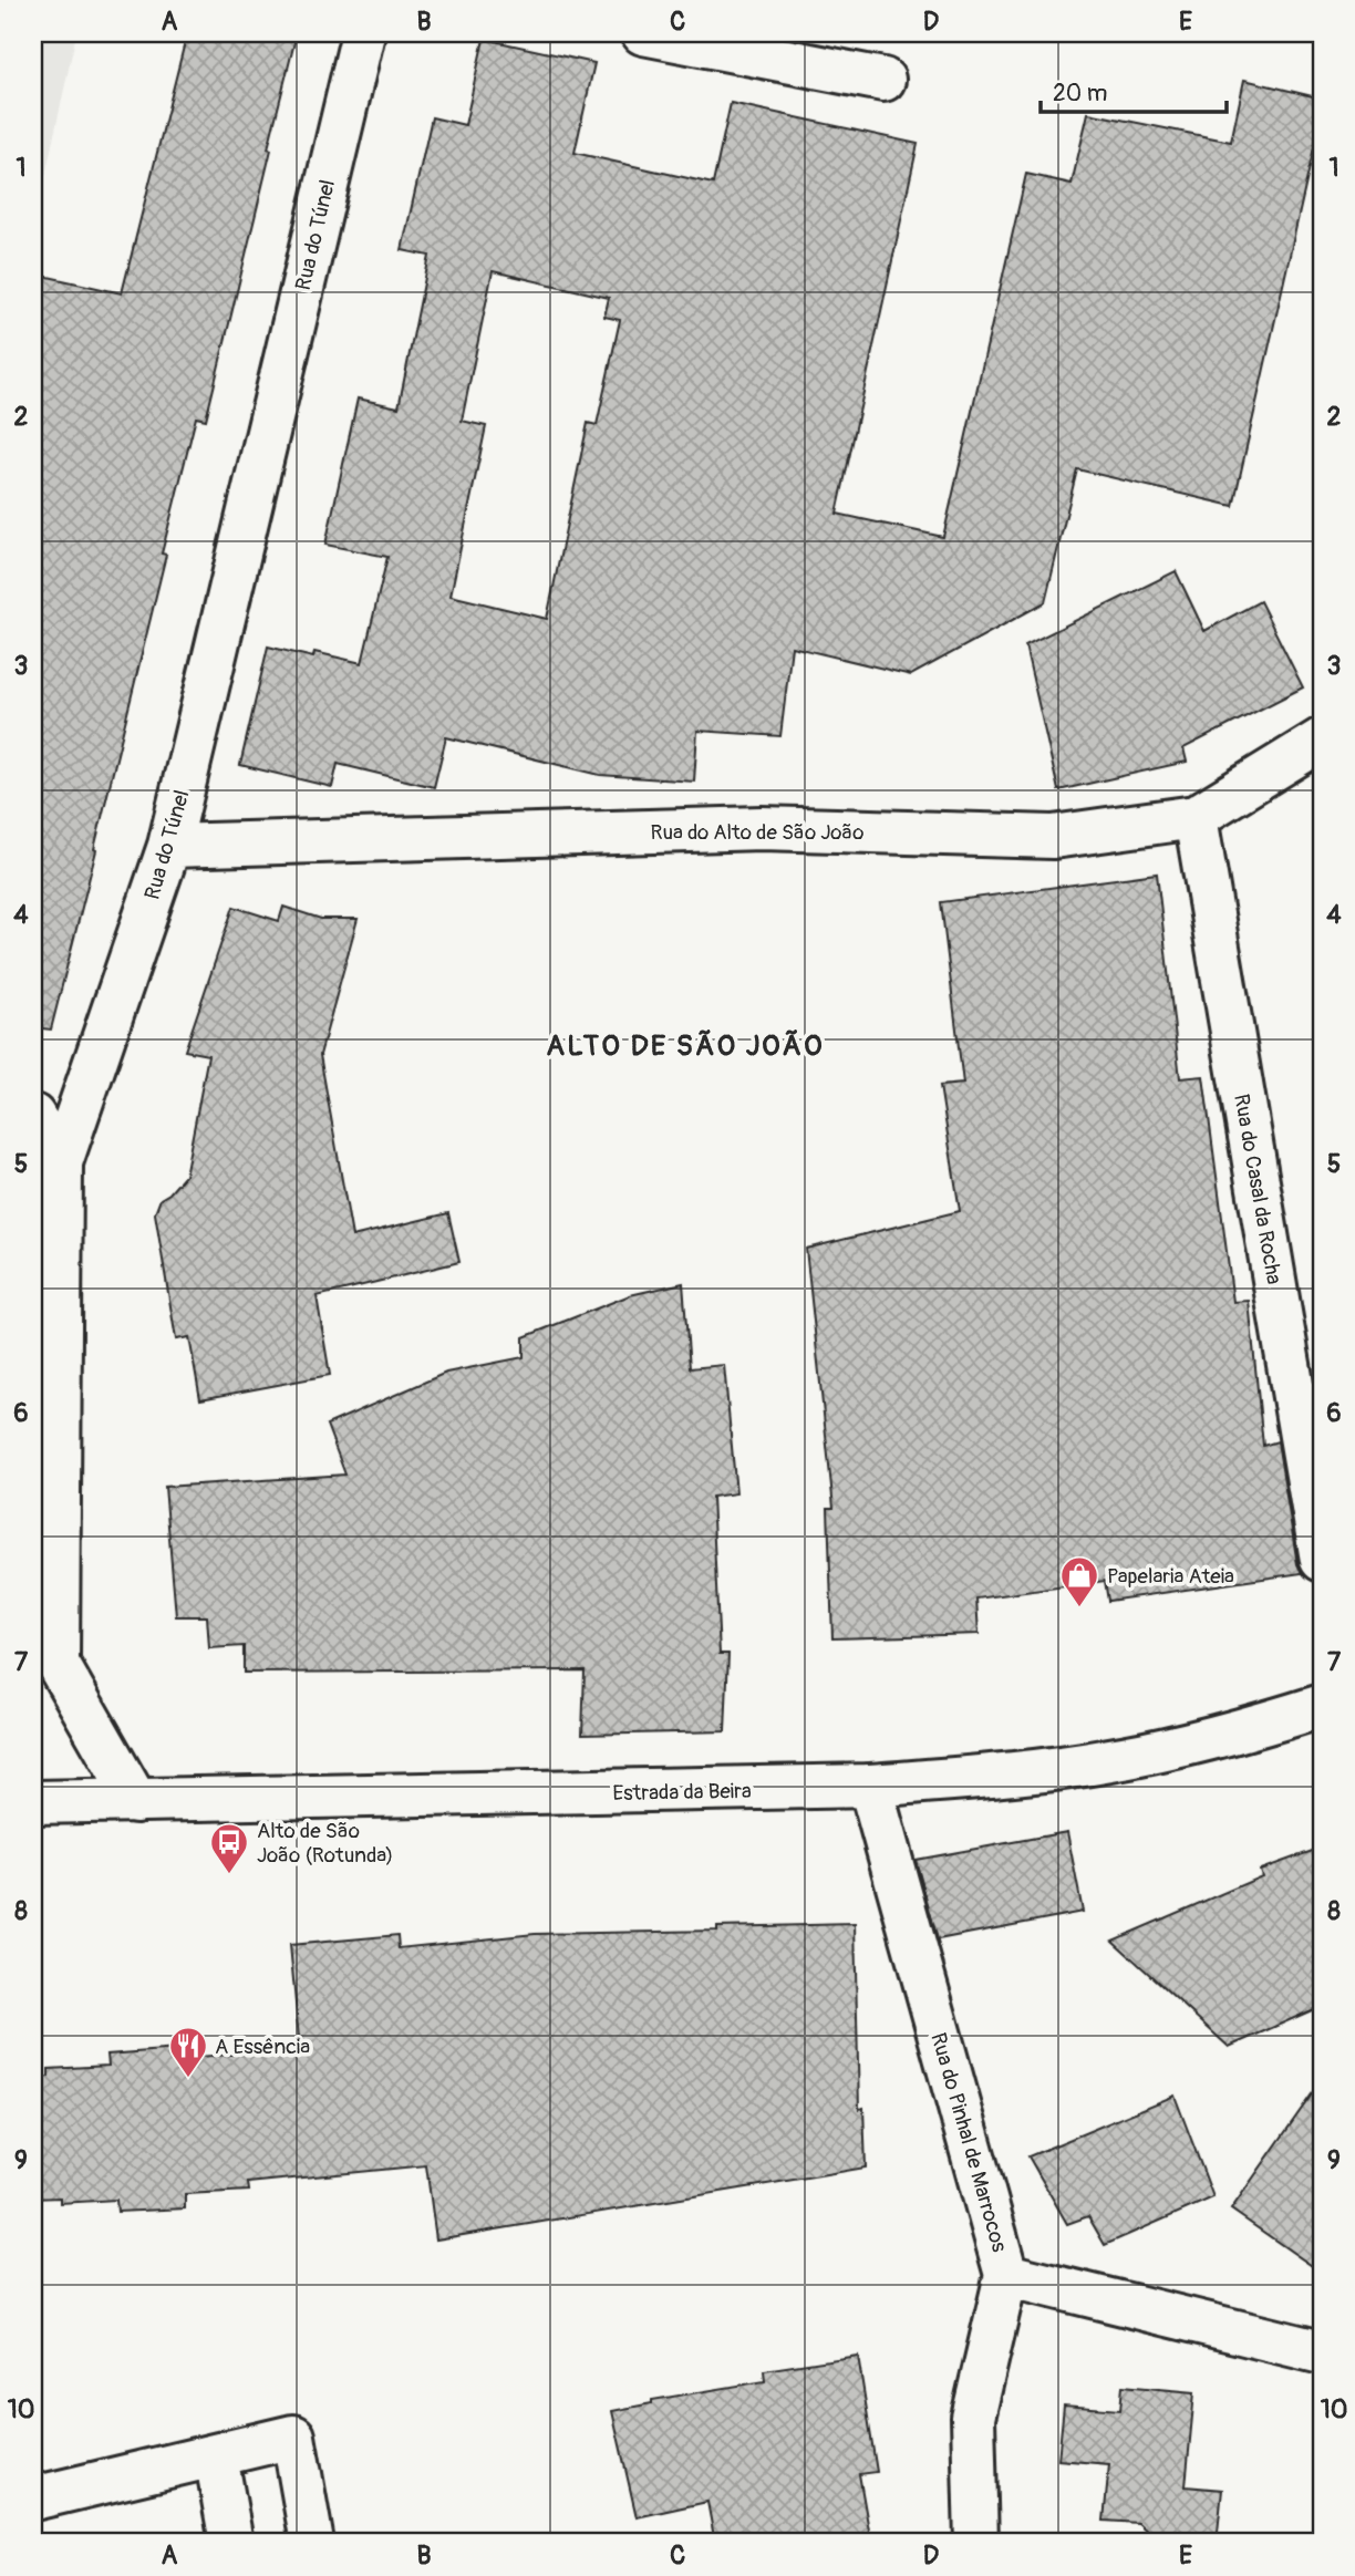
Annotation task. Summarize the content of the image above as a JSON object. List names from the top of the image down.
{
  "streets": {
    "street": [
      "Rua do Túnel",
      "Rua do Alto de São João",
      "Rua do Casal da Rocha",
      "Estrada da Beira",
      "Rua do Pinhal de Marrocos"
    ]
  },
  "crossings": [
    ["Rua do Túnel", "Rua do Alto de São João"],
    ["Rua do Alto de São João", "Rua do Casal da Rocha"],
    ["Estrada da Beira", "Rua do Pinhal de Marrocos"]
  ],
  "districts": ["ALTO DE SÃO JOÃO"],
  "places": {
    "shop": ["Papelaria Ateia"],
    "bus stop": ["Alto de São João (Rotunda)"],
    "restaurant": ["A Essência"]
  },
  "scale_bar": "20 m",
  "grid": {
    "columns": [
      "A",
      "B",
      "C",
      "D",
      "E"
    ],
    "rows": [
      "1",
      "2",
      "3",
      "4",
      "5",
      "6",
      "7",
      "8",
      "9",
      "10"
    ]
  }
}
